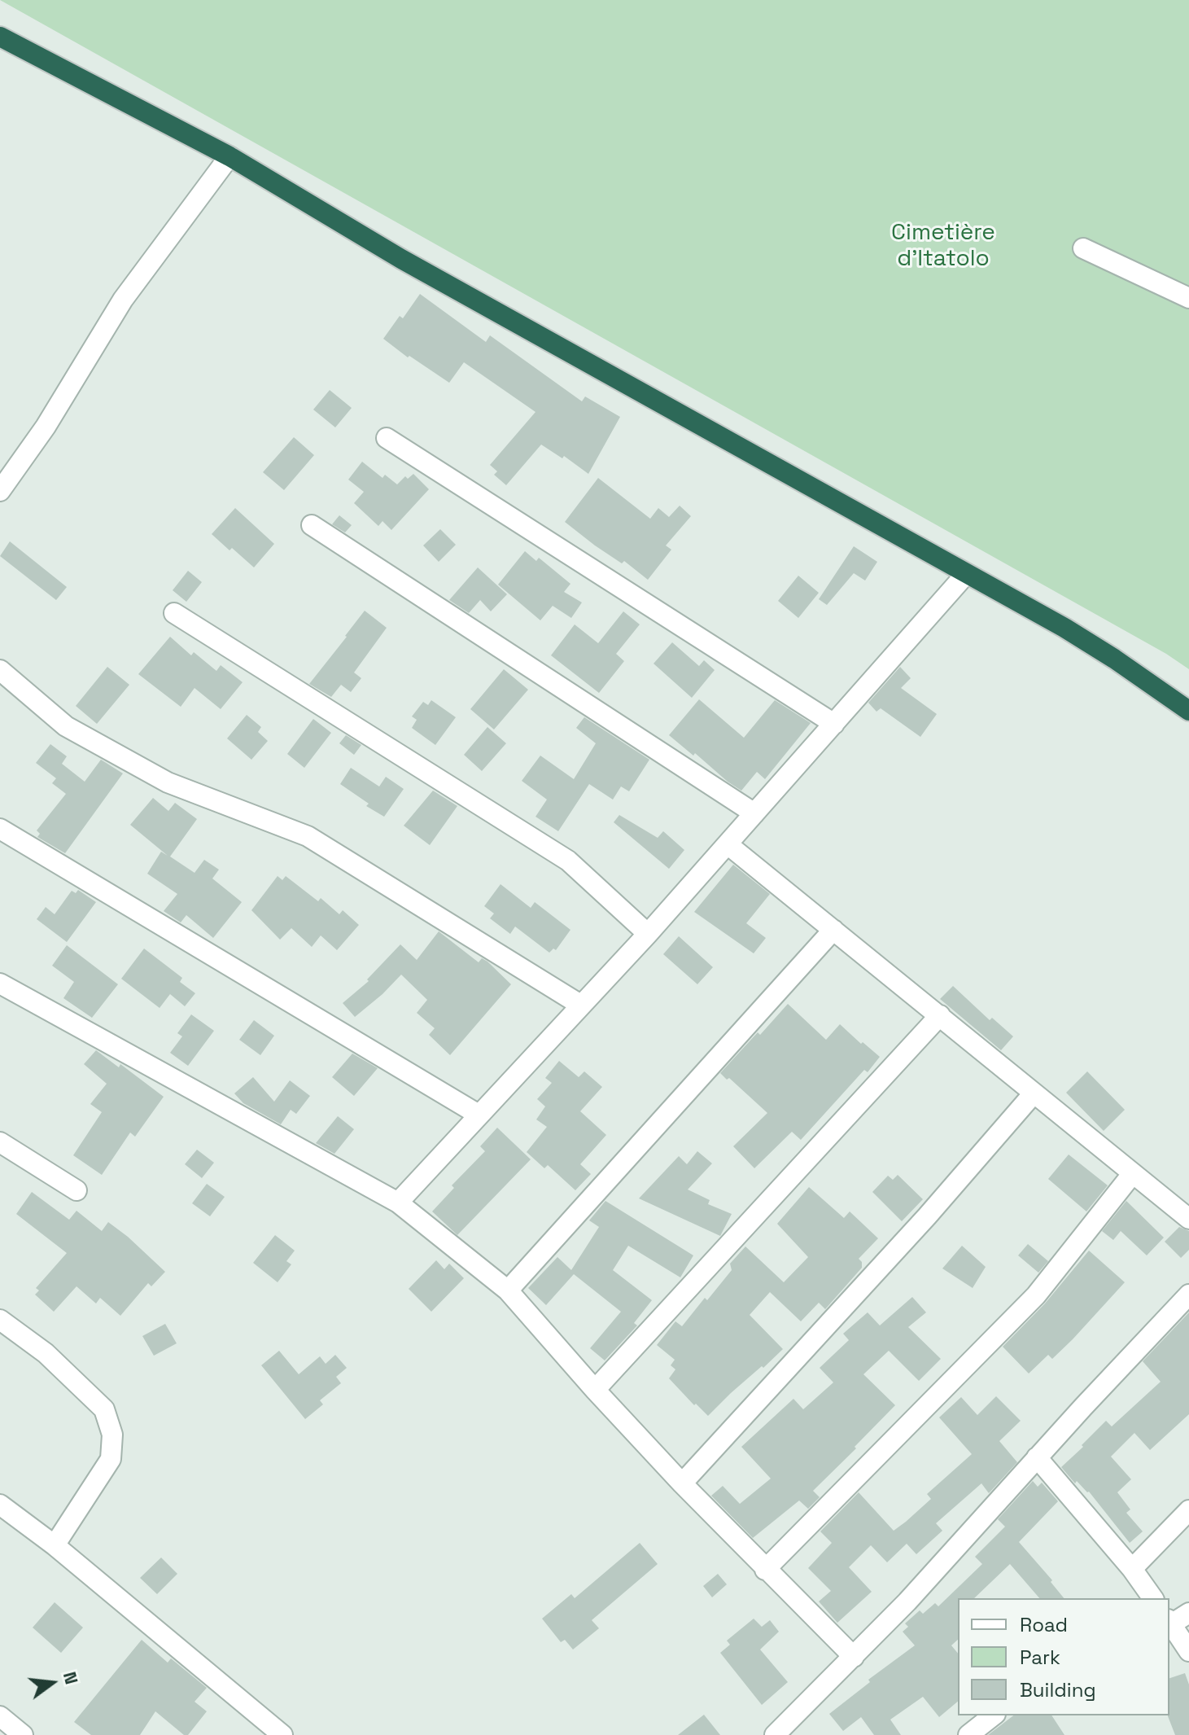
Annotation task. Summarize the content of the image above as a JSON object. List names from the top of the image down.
{
  "parks": ["Cimetière d'Itatolo"],
  "legend": ["Road", "Park", "Building"],
  "north": "right"
}
